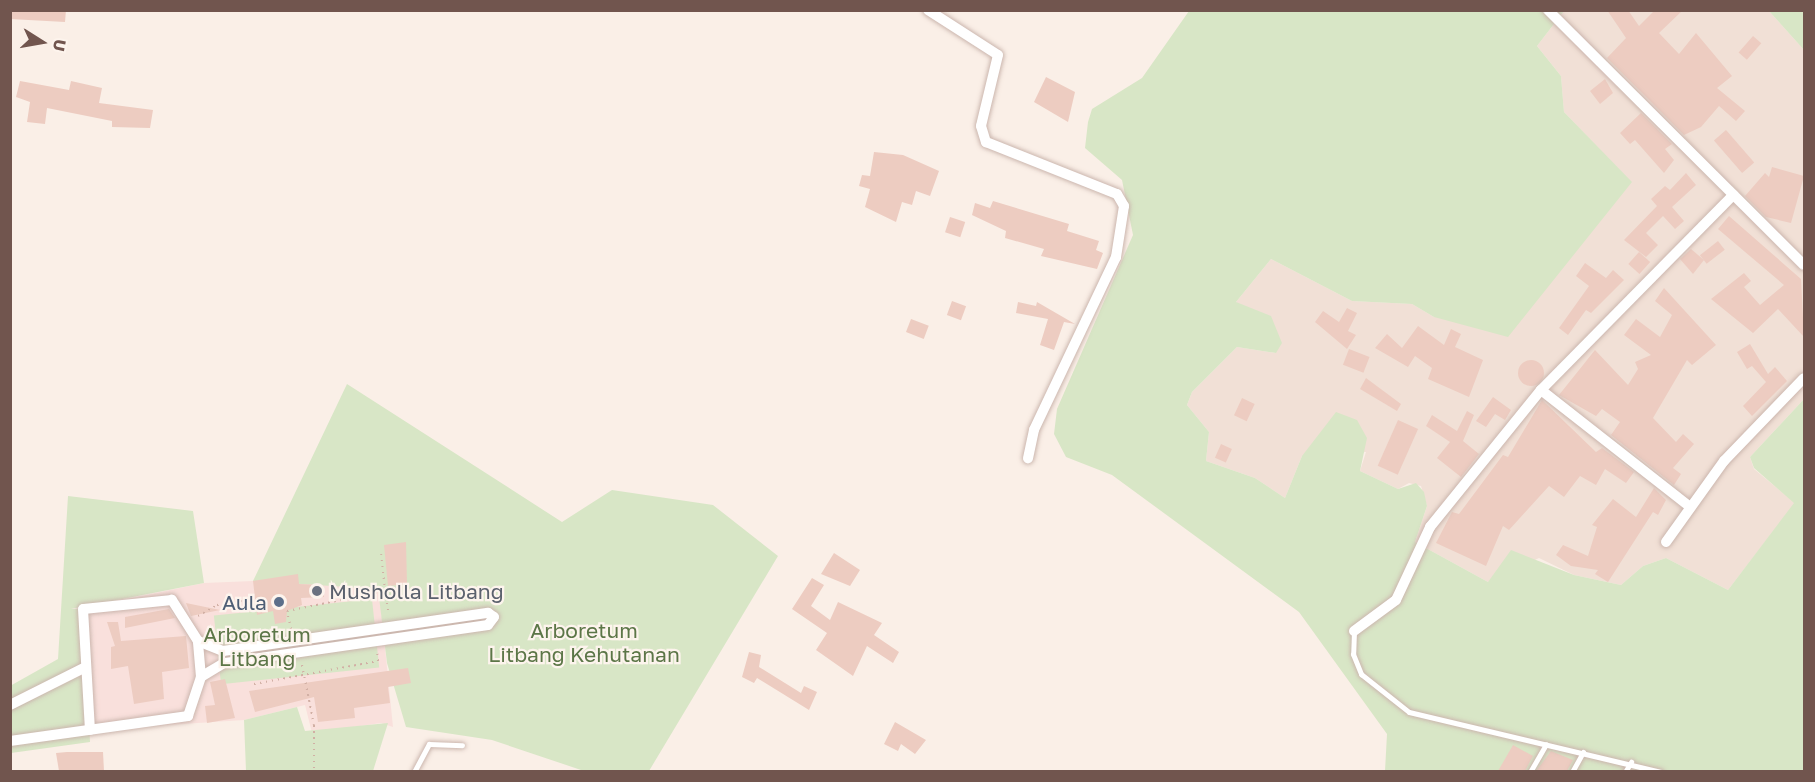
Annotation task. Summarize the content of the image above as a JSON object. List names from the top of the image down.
{
  "parks": ["Arboretum Litbang Kehutanan", "Arboretum Litbang"],
  "places": ["Musholla Litbang", "Aula"],
  "north": "right"
}
